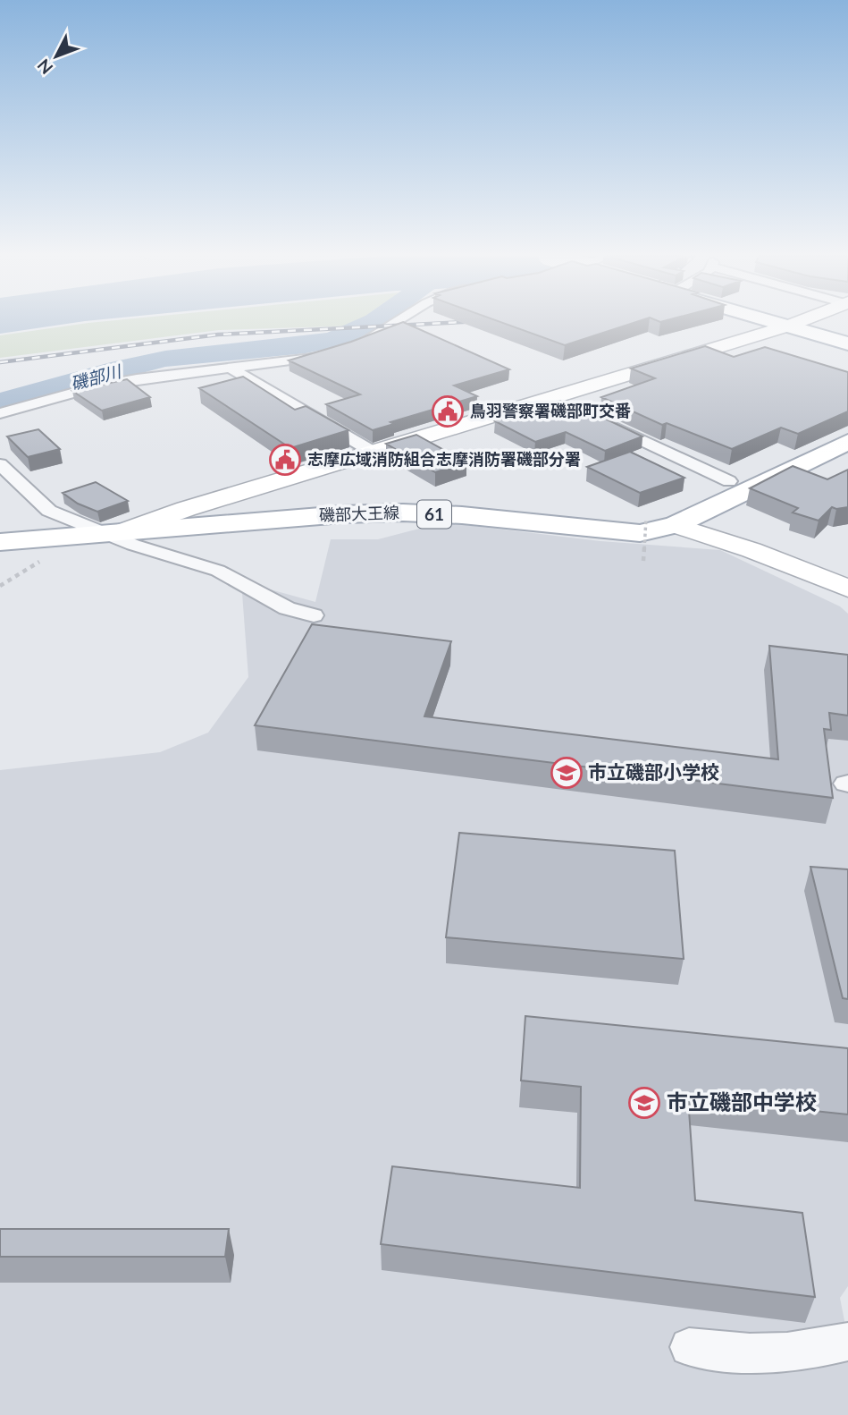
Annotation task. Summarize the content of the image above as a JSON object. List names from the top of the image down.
{
  "streets": {
    "main road": ["磯部大王線", "61"]
  },
  "water": ["磯部川"],
  "places": {
    "public building": ["鳥羽警察署磯部町交番", "志摩広域消防組合志摩消防署磯部分署"],
    "school or university": ["市立磯部小学校", "市立磯部中学校"]
  },
  "north": "bottom left"
}
